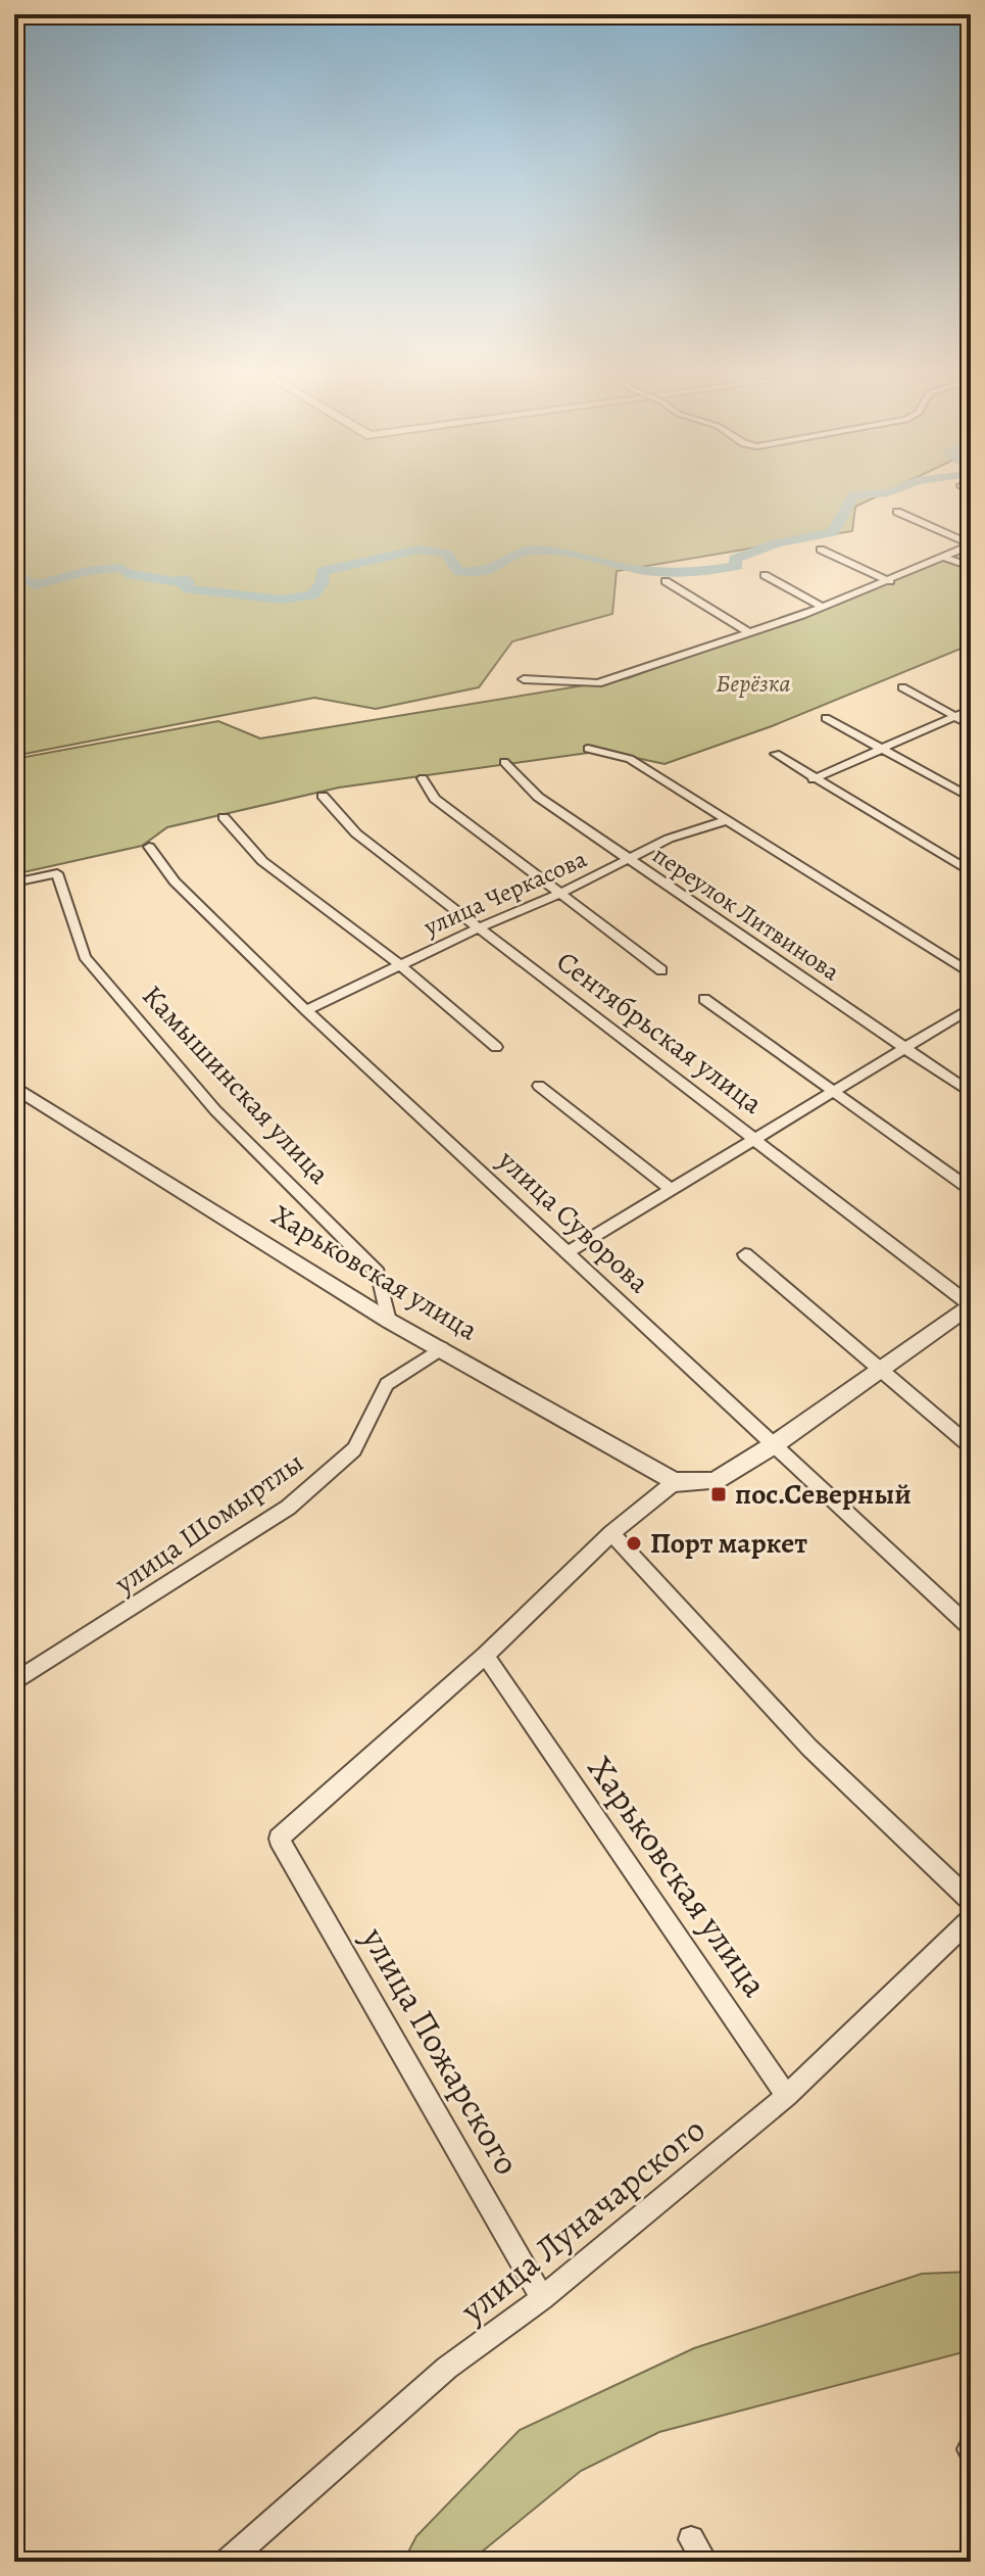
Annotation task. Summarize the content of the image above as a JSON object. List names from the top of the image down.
{
  "streets": {
    "street": [
      "улица Черкасова",
      "переулок Литвинова",
      "Сентябрьская улица",
      "Камышинская улица",
      "улица Суворова",
      "Харьковская улица",
      "улица Шомыртлы",
      "улица Пожарского",
      "улица Луначарского"
    ]
  },
  "crossings": [
    ["улица Черкасова", "переулок Литвинова"],
    ["улица Черкасова", "Сентябрьская улица"],
    ["улица Черкасова", "улица Суворова"],
    ["Камышинская улица", "Харьковская улица"],
    ["улица Суворова", "Харьковская улица"],
    ["Харьковская улица", "улица Шомыртлы"],
    ["Харьковская улица", "улица Пожарского"],
    ["Харьковская улица", "улица Луначарского"],
    ["улица Пожарского", "улица Луначарского"]
  ],
  "parks": ["Берёзка"],
  "places": {
    "transit": ["пос.Северный"],
    "other": ["Порт маркет"]
  }
}
